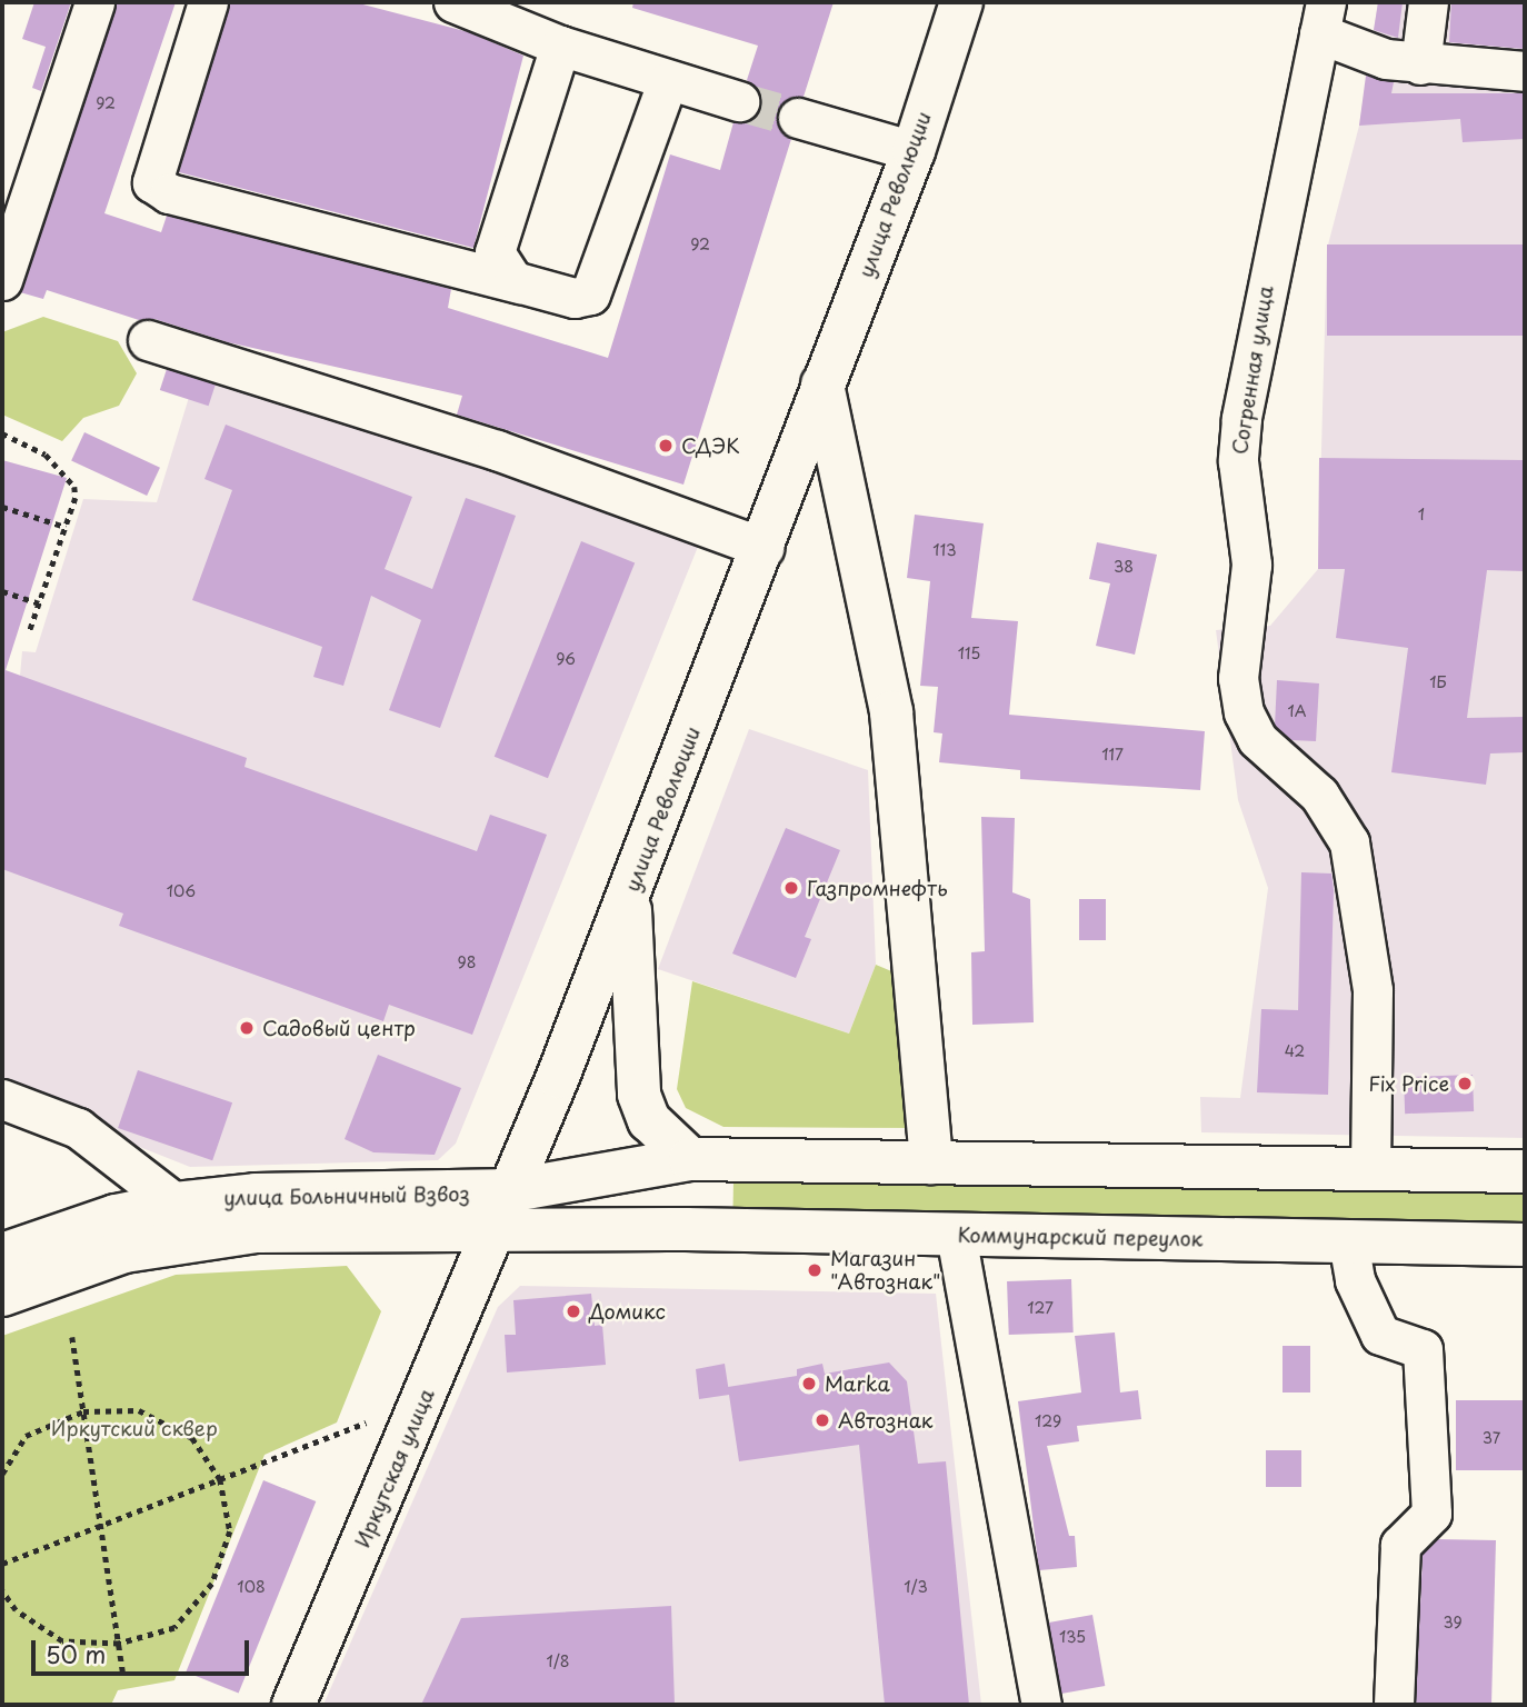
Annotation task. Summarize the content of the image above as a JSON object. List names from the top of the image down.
{
  "streets": {
    "main road": [
      "улица Революции",
      "улица Больничный Взвоз",
      "Коммунарский переулок",
      "Иркутская улица"
    ],
    "street": ["Согренная улица"]
  },
  "crossings": [
    ["улица Революции", "улица Больничный Взвоз"],
    ["улица Революции", "Коммунарский переулок"],
    ["улица Революции", "Иркутская улица"],
    ["улица Больничный Взвоз", "Коммунарский переулок"],
    ["улица Больничный Взвоз", "Иркутская улица"],
    ["Коммунарский переулок", "Иркутская улица"]
  ],
  "parks": ["Иркутский сквер"],
  "places": [
    "СДЭК",
    "Газпромнефть",
    "Садовый центр",
    "Fix Price",
    "Магазин \"Автознак\"",
    "Домикс",
    "Marka",
    "Автознак"
  ],
  "house_numbers": [
    "92",
    "92",
    "1",
    "113",
    "38",
    "115",
    "96",
    "1Б",
    "1А",
    "117",
    "106",
    "98",
    "42",
    "127",
    "129",
    "37",
    "108",
    "1/3",
    "39",
    "135",
    "1/8"
  ],
  "scale_bar": "50 m"
}
